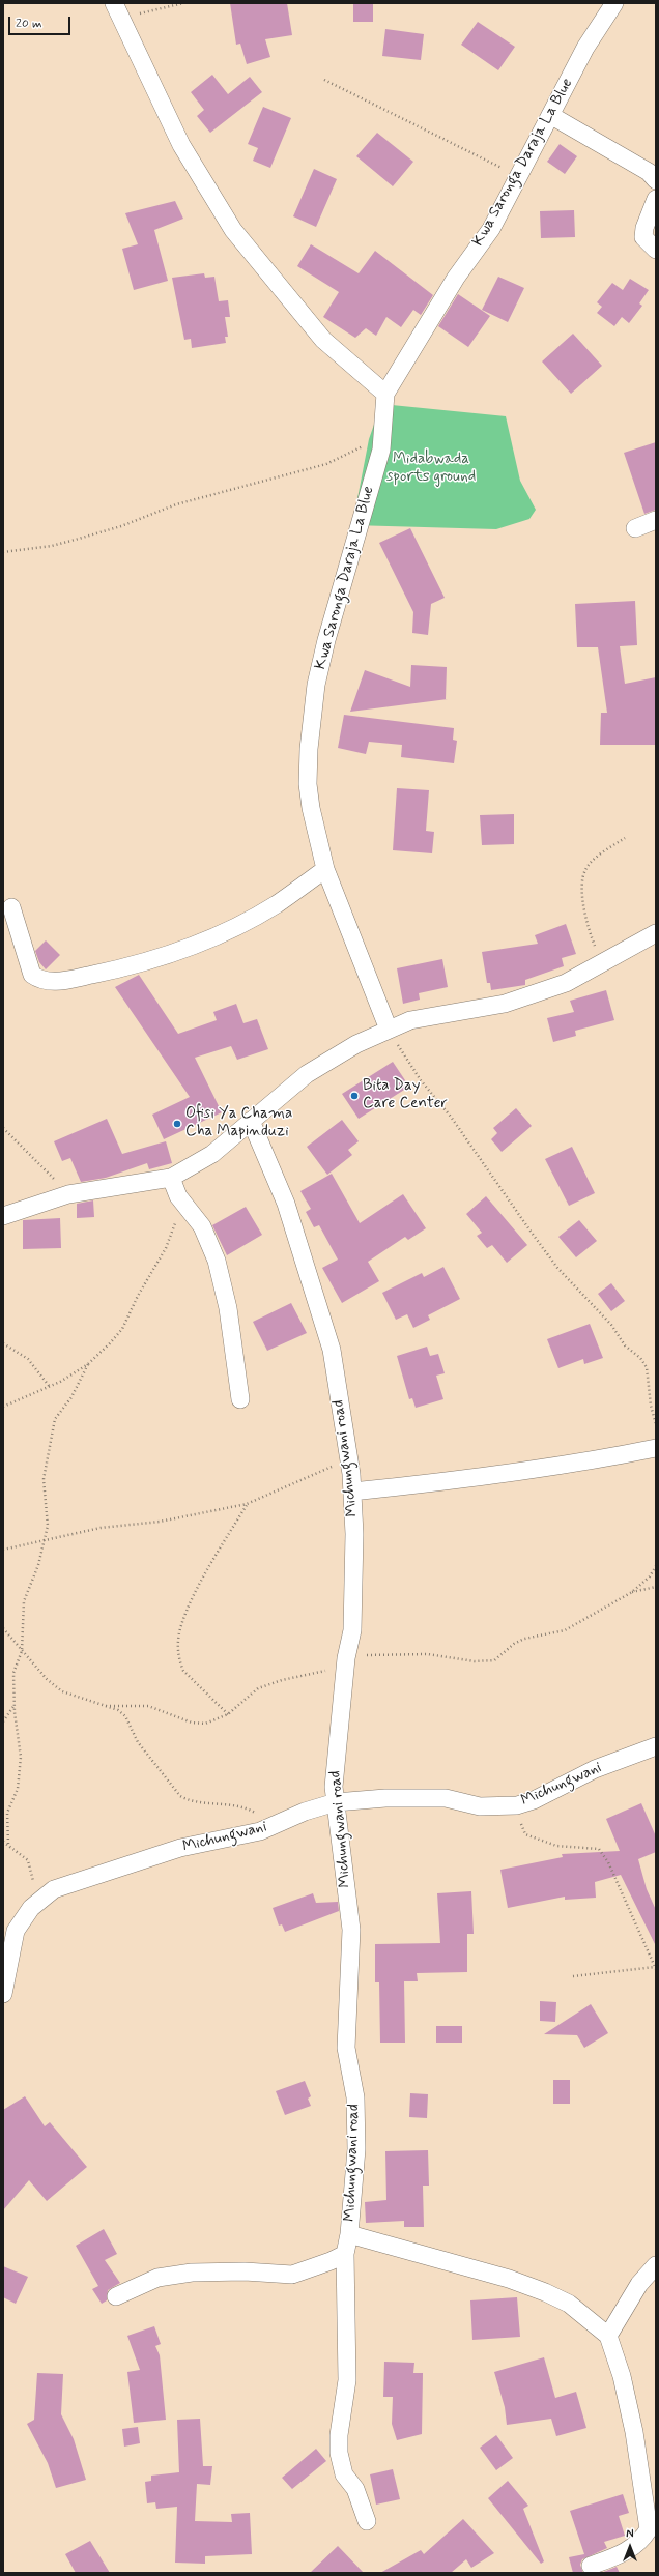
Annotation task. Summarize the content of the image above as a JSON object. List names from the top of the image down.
{
  "streets": {
    "street": ["Kwa Saronga Daraja La Blue", "Michungwani road", "Michungwani"]
  },
  "crossings": [
    ["Michungwani road", "Michungwani"]
  ],
  "parks": ["Midabwada sports ground"],
  "places": ["Bita Day Care Center", "Ofisi Ya Chama Cha Mapinduzi"],
  "scale_bar": "20 m",
  "north": "top"
}
